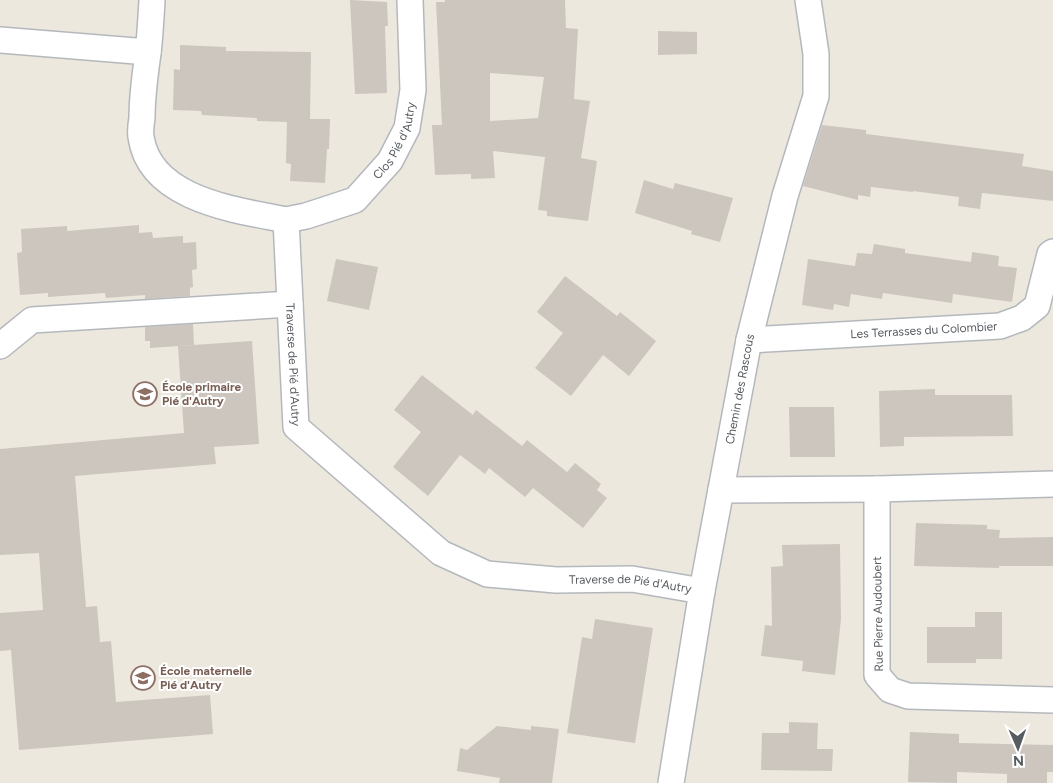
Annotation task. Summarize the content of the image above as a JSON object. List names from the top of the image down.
{
  "streets": {
    "street": [
      "Clos Pié d'Autry",
      "Les Terrasses du Colombier",
      "Traverse de Pié d'Autry",
      "Chemin des Rascous",
      "Rue Pierre Audoubert"
    ]
  },
  "crossings": [
    ["Clos Pié d'Autry", "Traverse de Pié d'Autry"],
    ["Les Terrasses du Colombier", "Chemin des Rascous"],
    ["Traverse de Pié d'Autry", "Chemin des Rascous"]
  ],
  "places": {
    "school or university": ["École primaire Pié d'Autry", "École maternelle Pié d'Autry"]
  },
  "north": "bottom"
}
